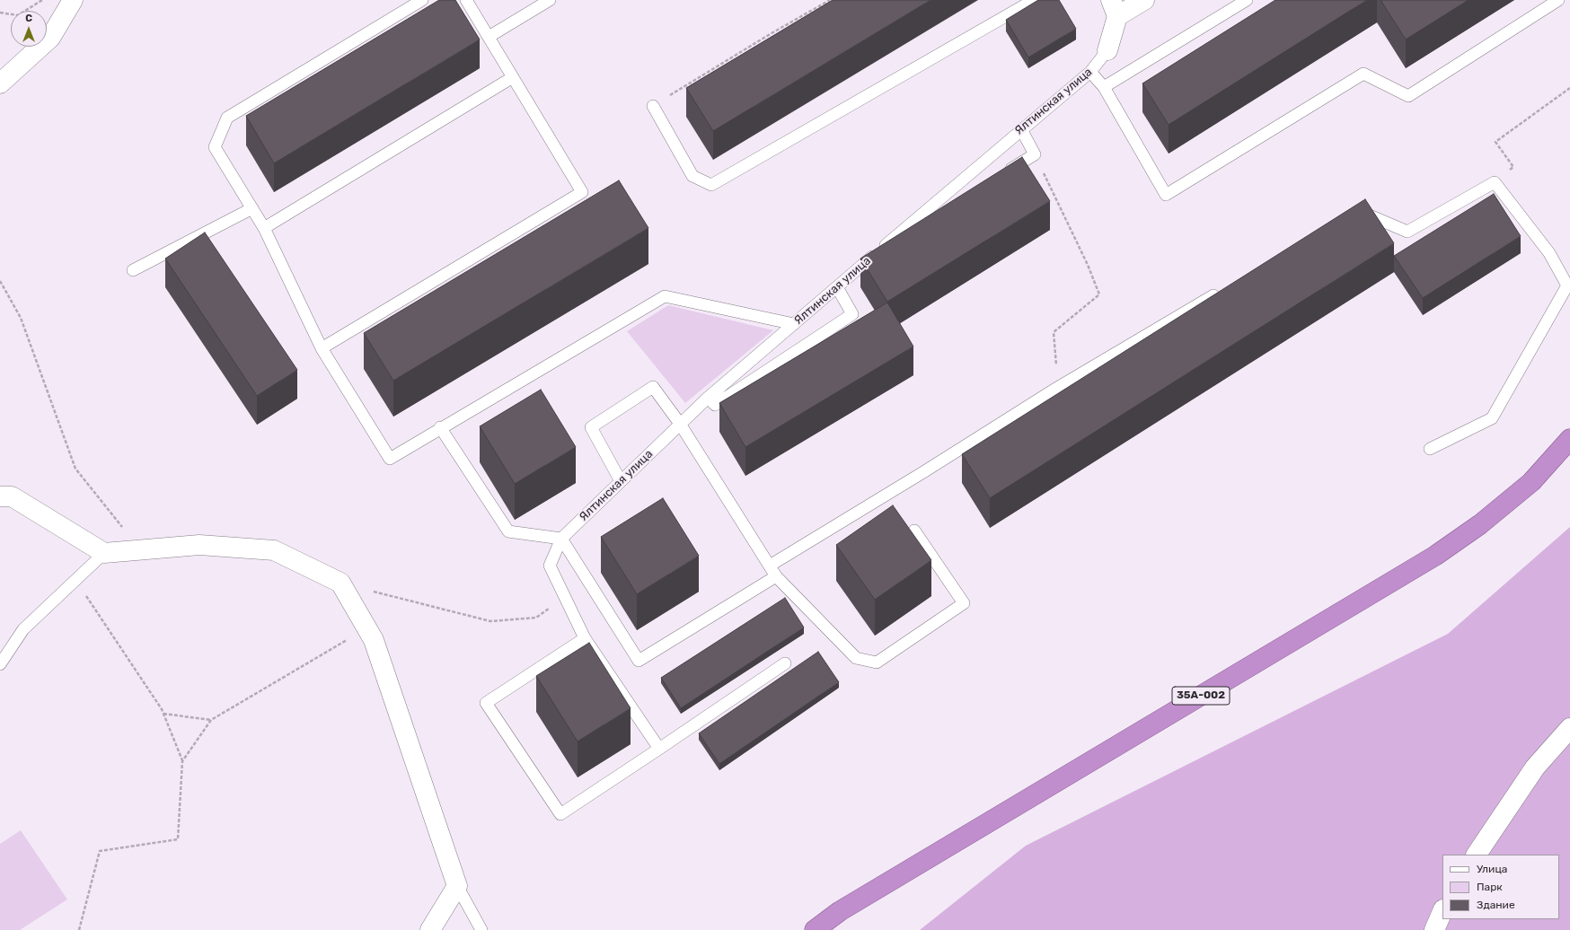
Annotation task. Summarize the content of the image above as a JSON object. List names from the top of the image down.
{
  "streets": {
    "highway": ["35А-002"],
    "street": ["Ялтинская улица"]
  },
  "legend": ["Улица", "Парк", "Здание"],
  "north": "top"
}
